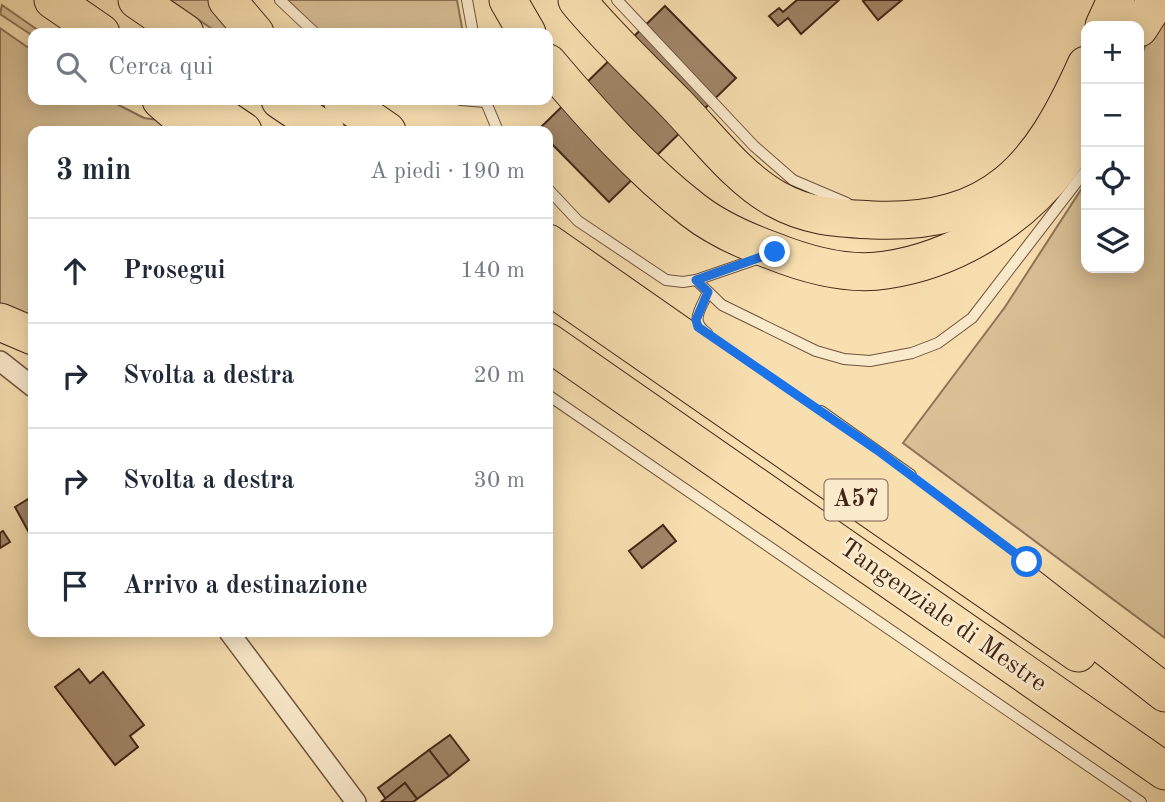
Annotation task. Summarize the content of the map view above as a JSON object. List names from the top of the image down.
{
  "streets": {
    "highway": ["A57", "Tangenziale di Mestre"]
  },
  "crossings": [
    ["A57", "Tangenziale di Mestre"]
  ],
  "page": {
    "map_buttons": ["+", "−"],
    "search": "Cerca qui",
    "heading": ["3 min", "A piedi · 190 m"],
    "list": [
      ["Prosegui", "140 m"],
      ["Svolta a destra", "20 m"],
      ["Svolta a destra", "30 m"],
      "Arrivo a destinazione"
    ]
  }
}
